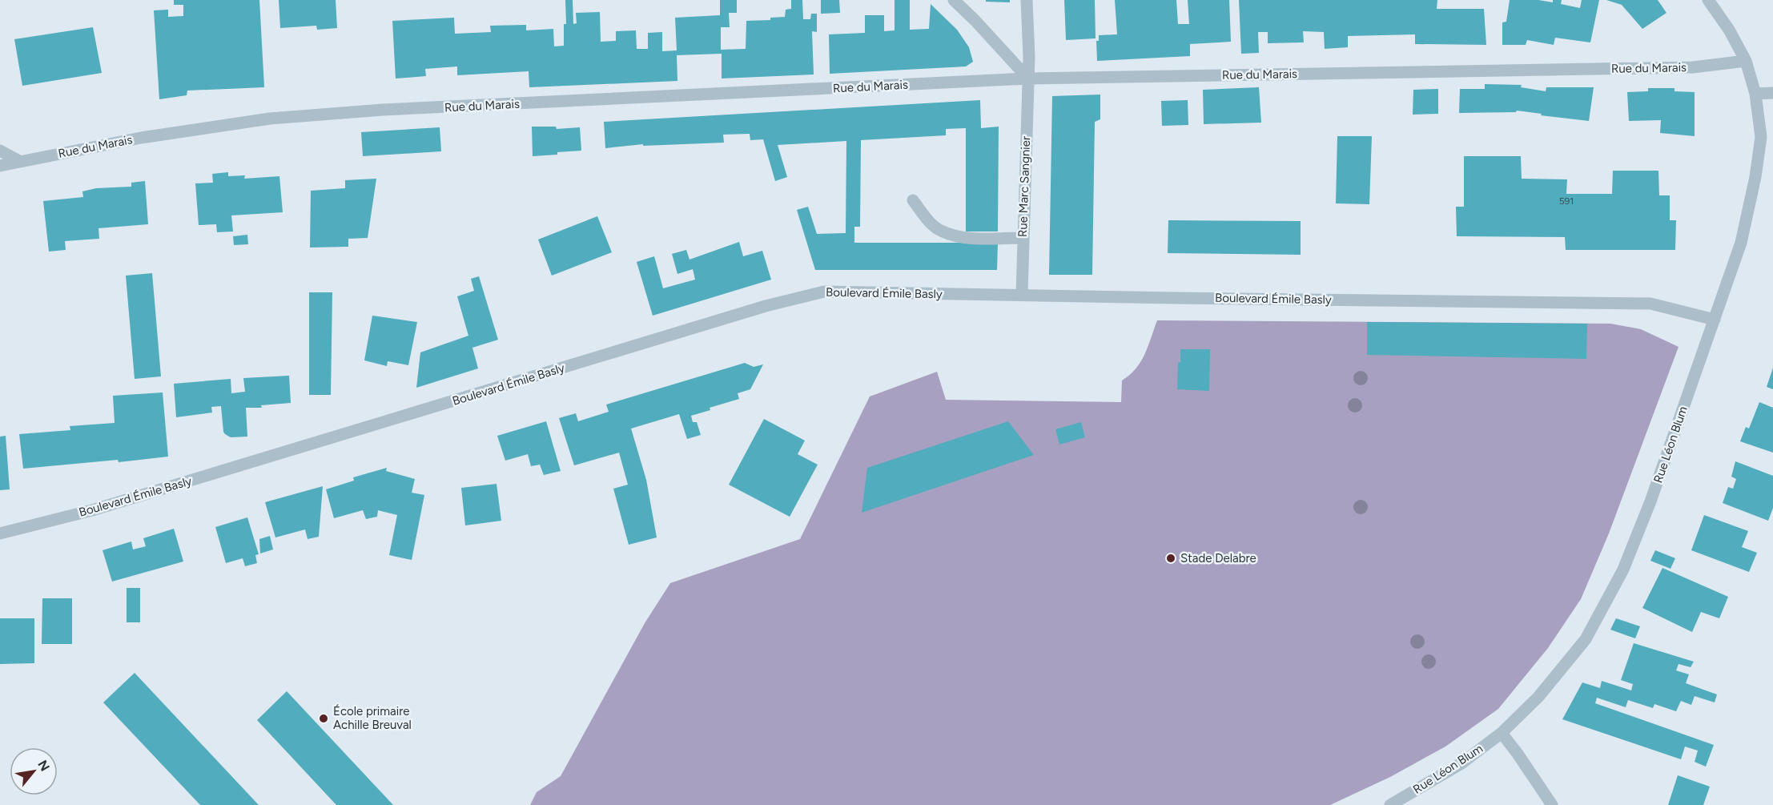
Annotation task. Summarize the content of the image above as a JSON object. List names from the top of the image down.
{
  "streets": {
    "street": [
      "Rue du Marais",
      "Rue Marc Sangnier",
      "Boulevard Émile Basly",
      "Rue Léon Blum"
    ]
  },
  "crossings": [
    ["Rue du Marais", "Rue Marc Sangnier"],
    ["Rue du Marais", "Rue Léon Blum"],
    ["Rue Marc Sangnier", "Boulevard Émile Basly"],
    ["Boulevard Émile Basly", "Rue Léon Blum"]
  ],
  "places": ["Stade Delabre", "École primaire Achille Breuval"],
  "house_numbers": ["591"],
  "north": "top right"
}
